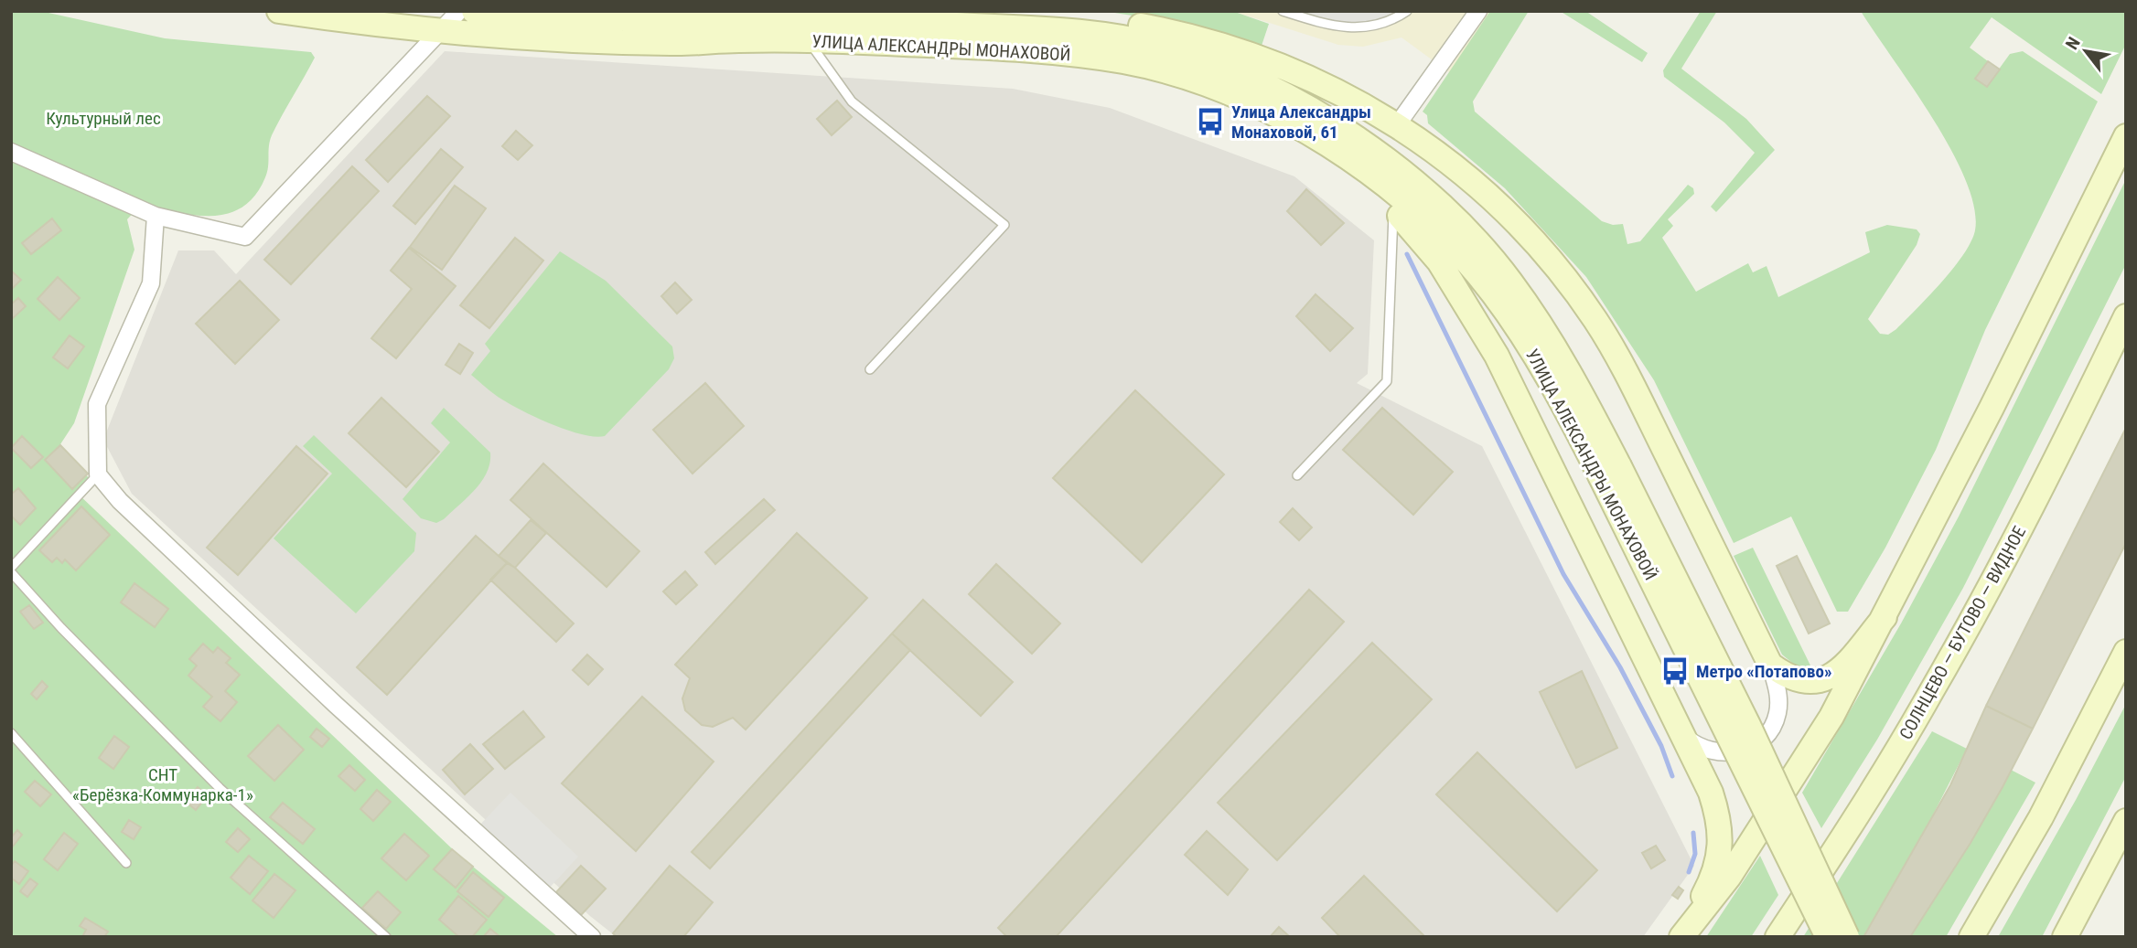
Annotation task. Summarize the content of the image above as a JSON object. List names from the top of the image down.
{
  "streets": {
    "main road": ["УЛИЦА АЛЕКСАНДРЫ МОНАХОВОЙ", "СОЛНЦЕВО — БУТОВО — ВИДНОЕ"]
  },
  "parks": ["Культурный лес", "СНТ «Берёзка-Коммунарка-1»"],
  "places": {
    "bus stop": ["Улица Александры Монаховой, 61", "Метро «Потапово»"]
  },
  "north": "top left"
}
